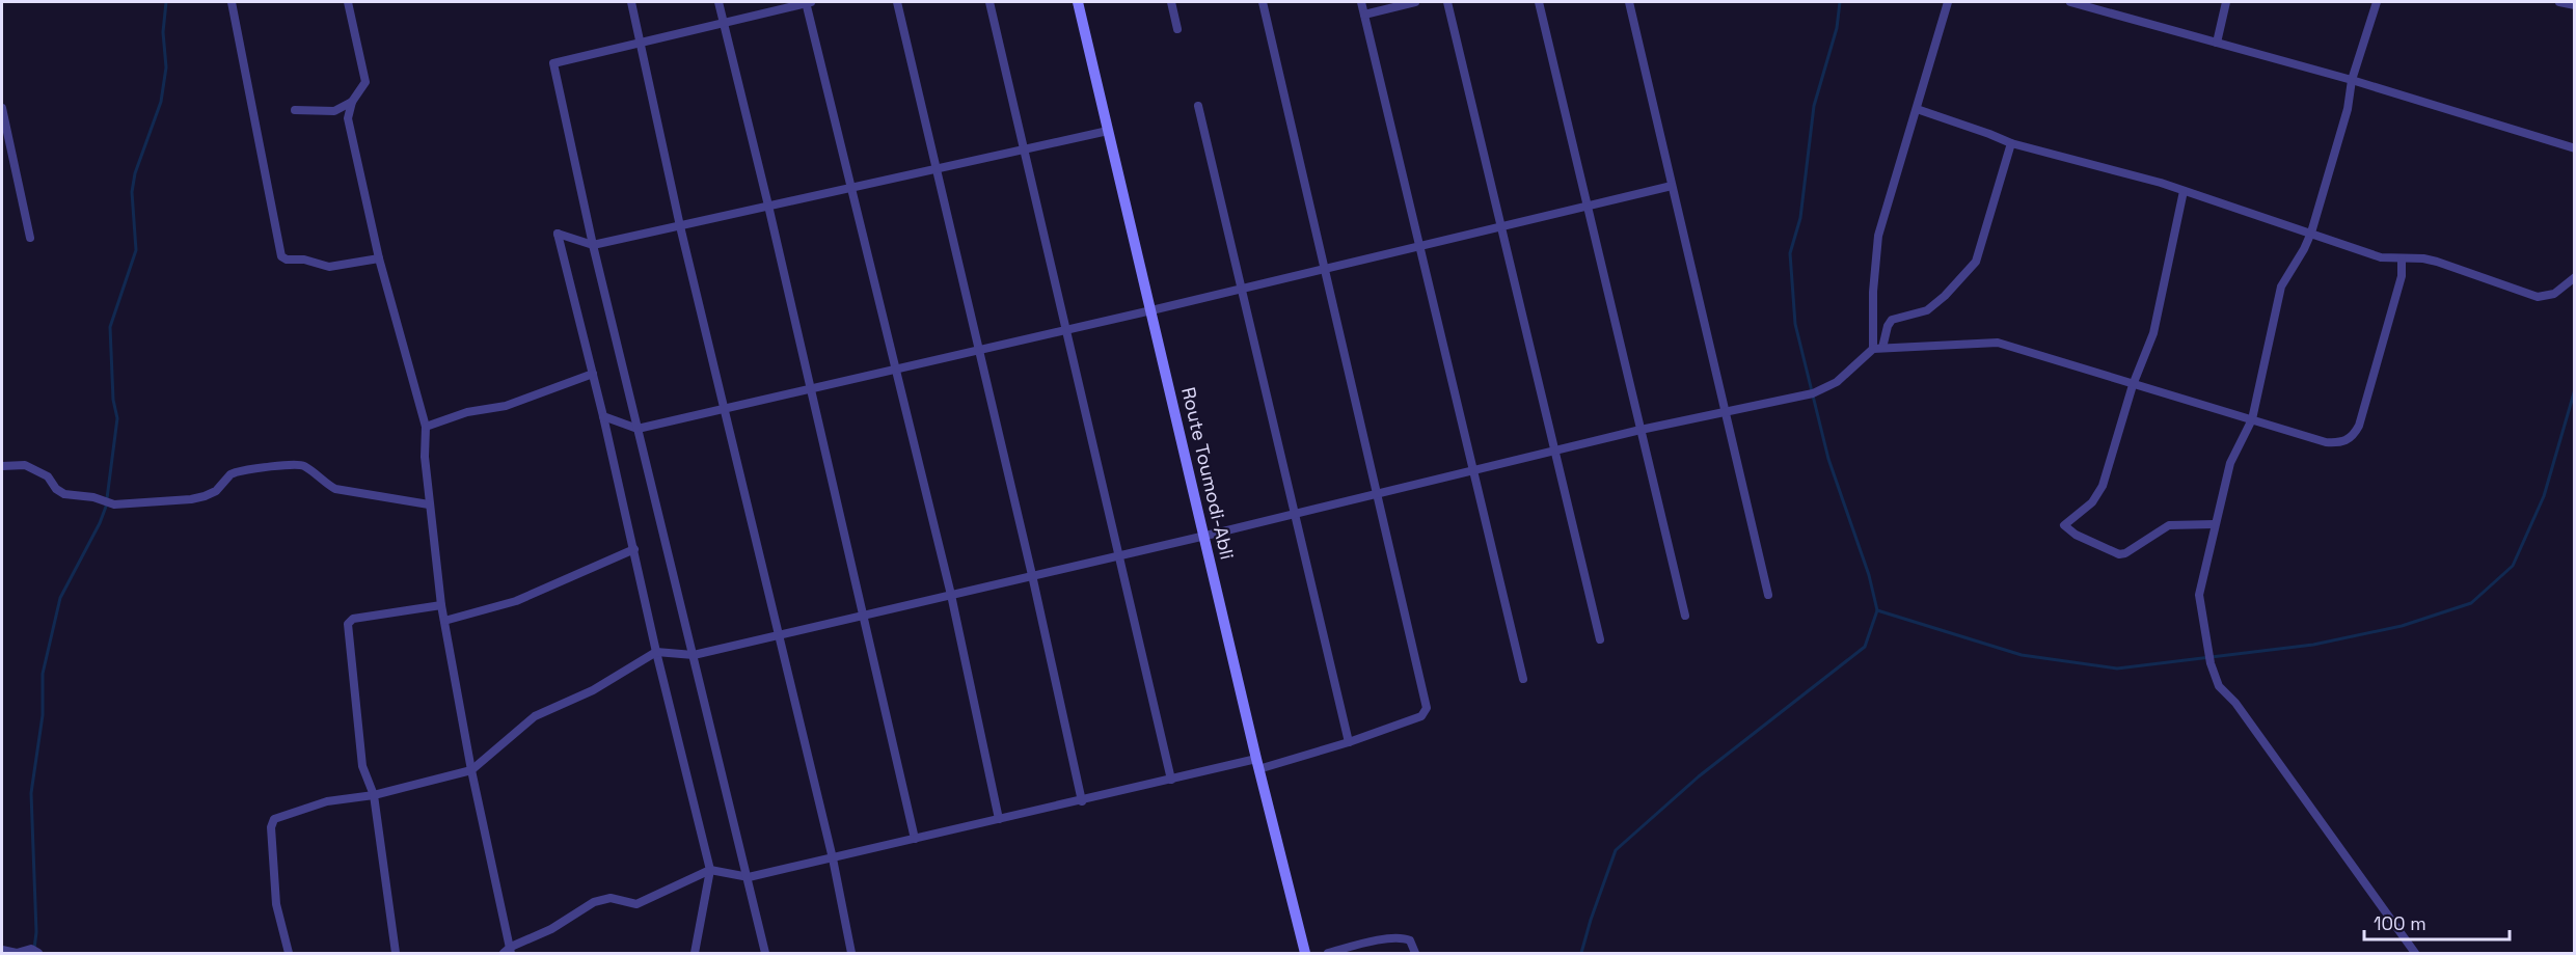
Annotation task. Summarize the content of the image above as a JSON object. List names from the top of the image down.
{
  "streets": {
    "street": ["Route Toumodi-Abli"]
  },
  "scale_bar": "100 m"
}
